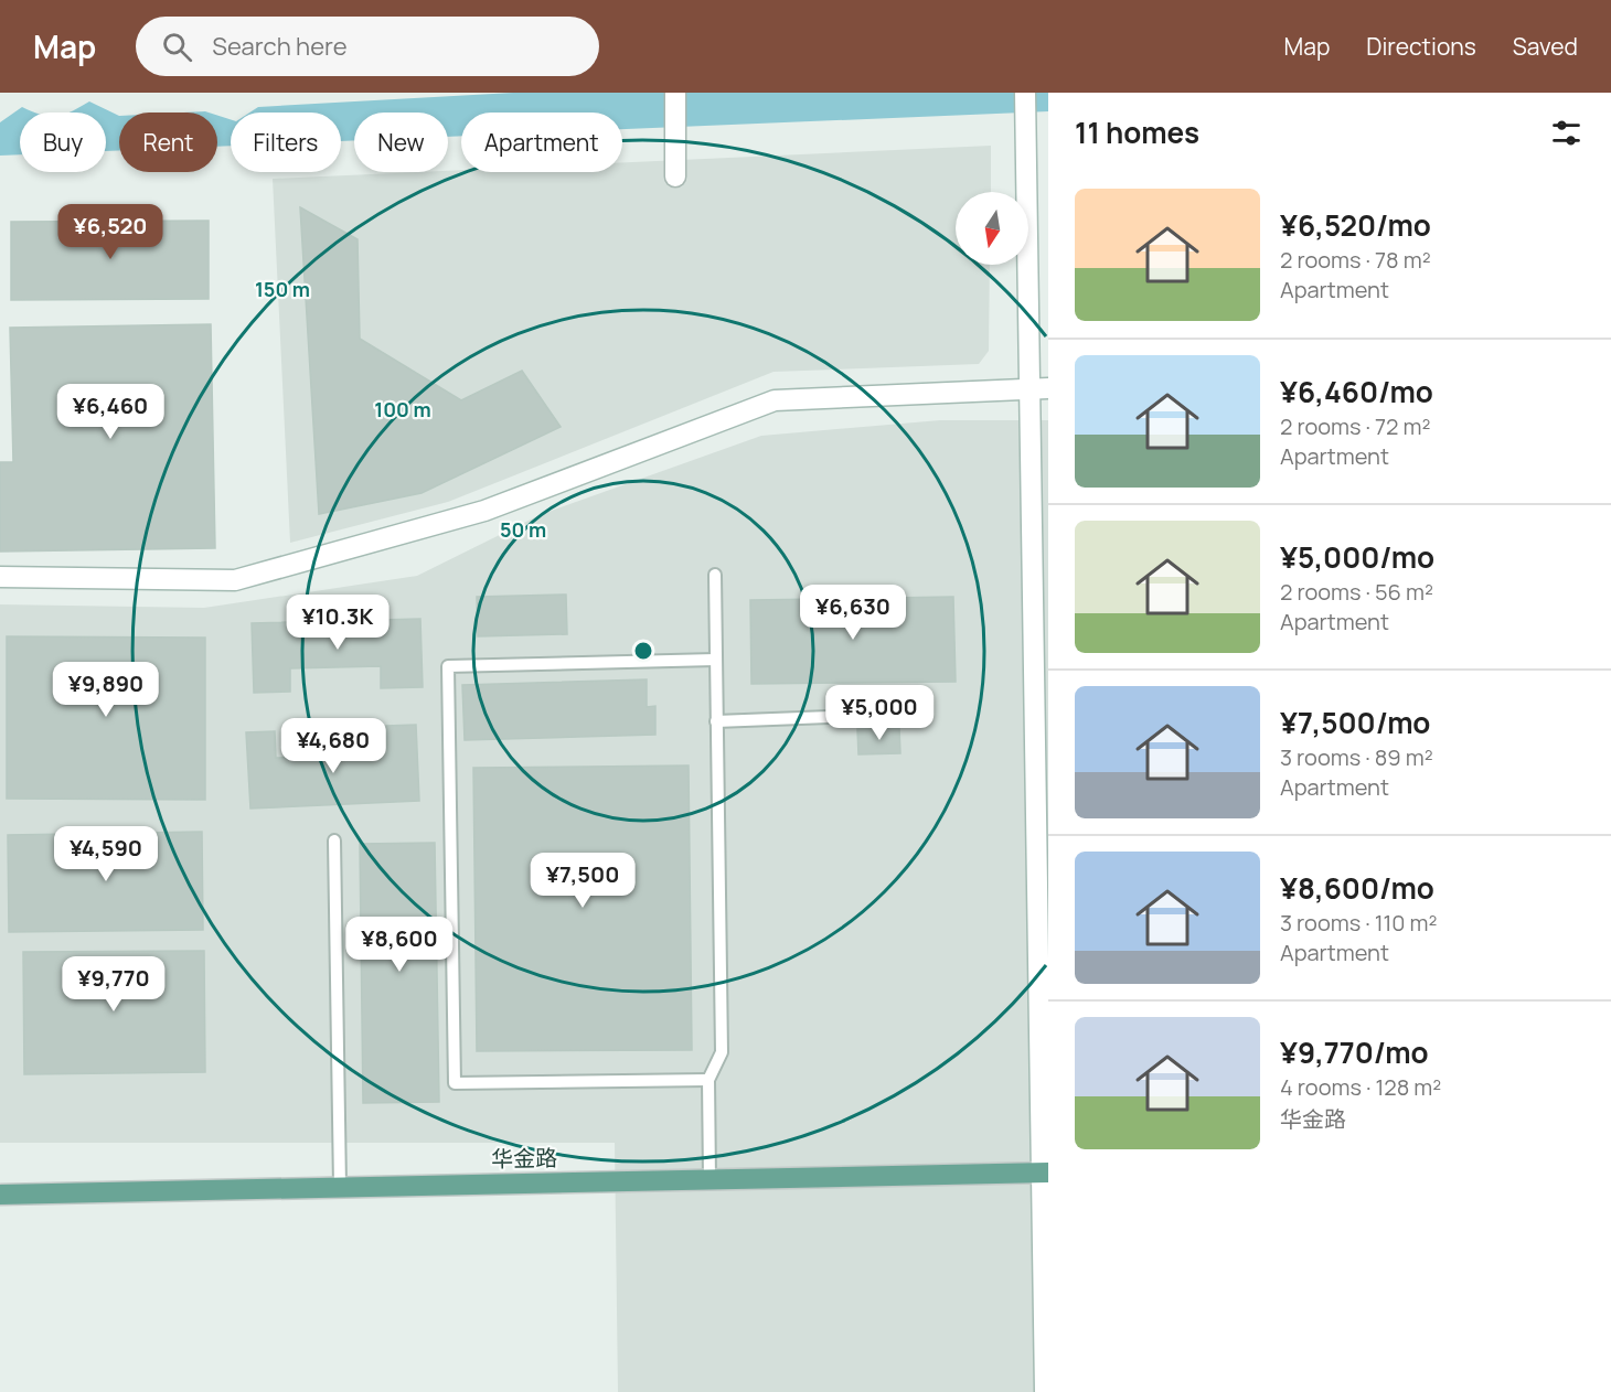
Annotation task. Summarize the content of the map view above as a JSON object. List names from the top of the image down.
{
  "streets": {
    "main road": ["华金路"]
  },
  "north": "bottom",
  "page": {
    "header": "Map",
    "search": "Search here",
    "nav": ["Map", "Directions", "Saved"],
    "heading": "11 homes",
    "chip": [
      "Buy",
      "Rent",
      "Filters",
      "New",
      "Apartment"
    ],
    "list": [
      {
        "name": "¥6,520/mo",
        "note": "2 rooms · 78 m² · Apartment"
      },
      {
        "name": "¥6,460/mo",
        "note": "2 rooms · 72 m² · Apartment"
      },
      {
        "name": "¥5,000/mo",
        "note": "2 rooms · 56 m² · Apartment"
      },
      {
        "name": "¥7,500/mo",
        "note": "3 rooms · 89 m² · Apartment"
      },
      {
        "name": "¥8,600/mo",
        "note": "3 rooms · 110 m² · Apartment"
      },
      {
        "name": "¥9,770/mo",
        "note": "4 rooms · 128 m² · 华金路"
      }
    ],
    "price": [
      "¥6,520",
      "¥6,460",
      "¥6,630",
      "¥10.3K",
      "¥9,890",
      "¥5,000",
      "¥4,680",
      "¥4,590",
      "¥7,500",
      "¥8,600",
      "¥9,770"
    ]
  },
  "rings": ["150 m", "100 m", "50 m"]
}
